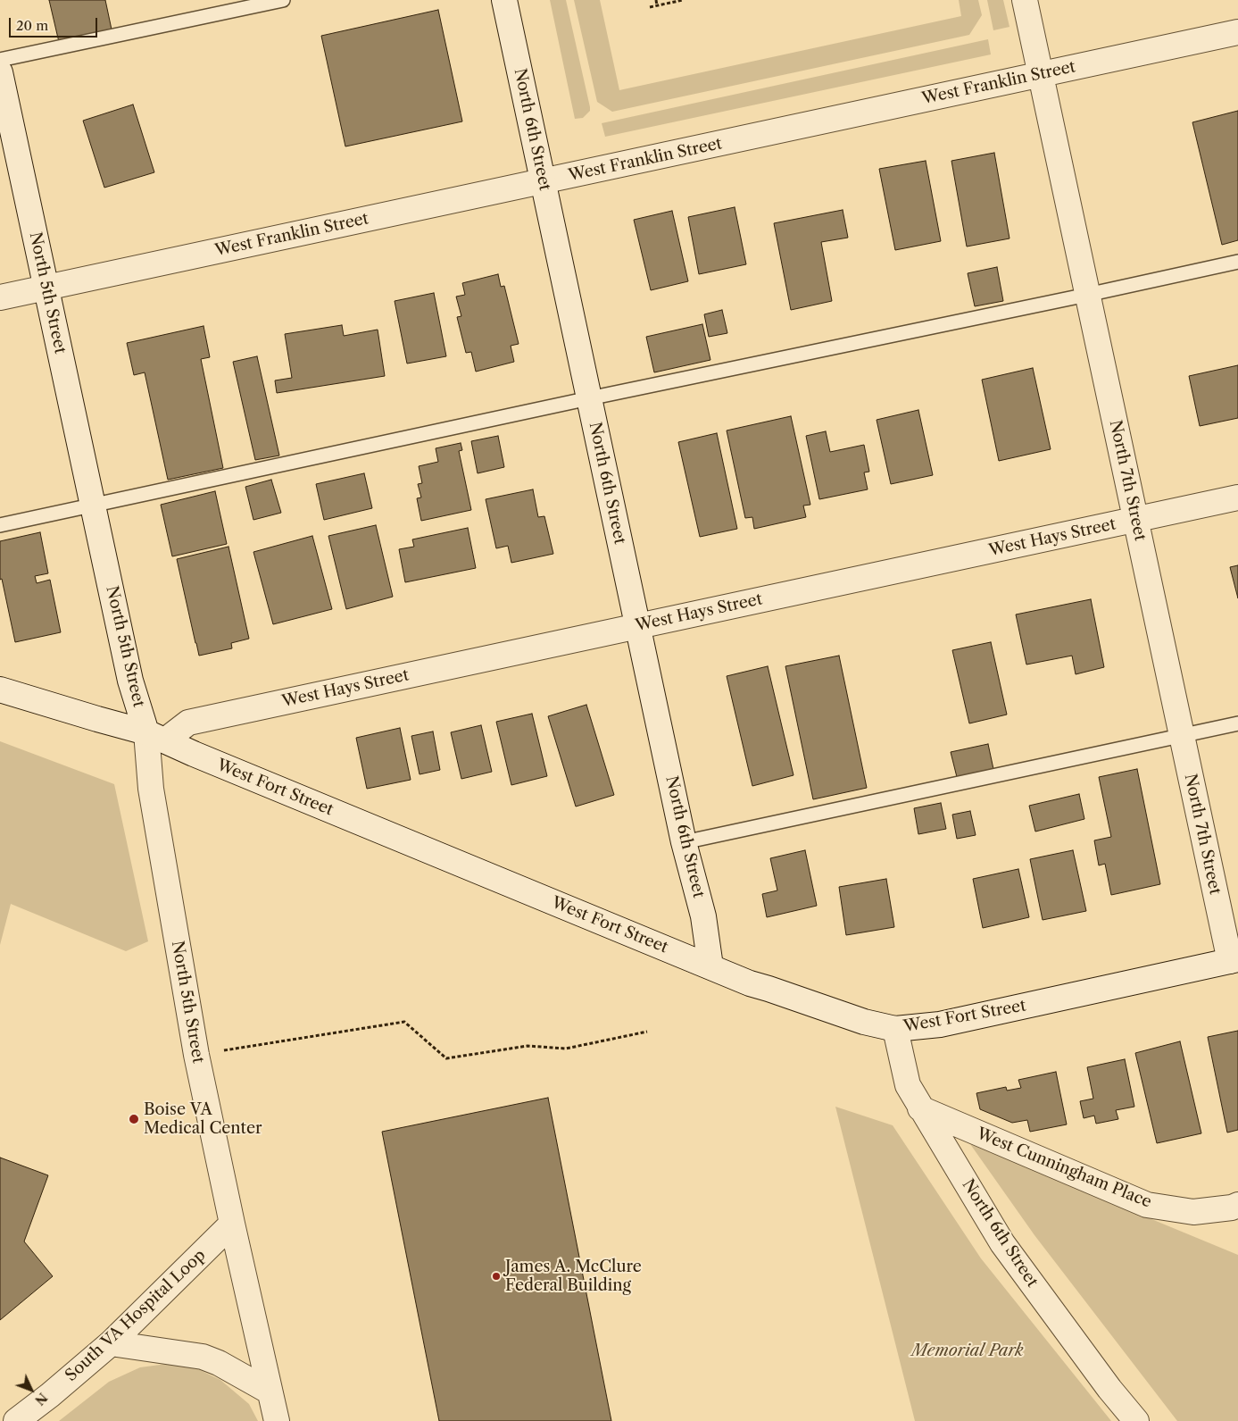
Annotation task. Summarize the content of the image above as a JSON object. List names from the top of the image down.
{
  "streets": {
    "street": [
      "West Franklin Street",
      "North 6th Street",
      "North 5th Street",
      "North 7th Street",
      "West Hays Street",
      "West Fort Street",
      "West Cunningham Place",
      "South VA Hospital Loop"
    ]
  },
  "crossings": [
    ["West Franklin Street", "North 6th Street"],
    ["West Franklin Street", "North 5th Street"],
    ["West Franklin Street", "North 7th Street"],
    ["North 6th Street", "West Hays Street"],
    ["North 6th Street", "West Fort Street"],
    ["North 6th Street", "West Cunningham Place"],
    ["North 5th Street", "West Hays Street"],
    ["North 5th Street", "West Fort Street"],
    ["North 5th Street", "South VA Hospital Loop"],
    ["North 7th Street", "West Hays Street"],
    ["North 7th Street", "West Fort Street"],
    ["West Hays Street", "West Fort Street"]
  ],
  "parks": ["Memorial Park"],
  "places": ["Boise VA Medical Center", "James A. McClure Federal Building"],
  "scale_bar": "20 m",
  "north": "bottom right"
}
